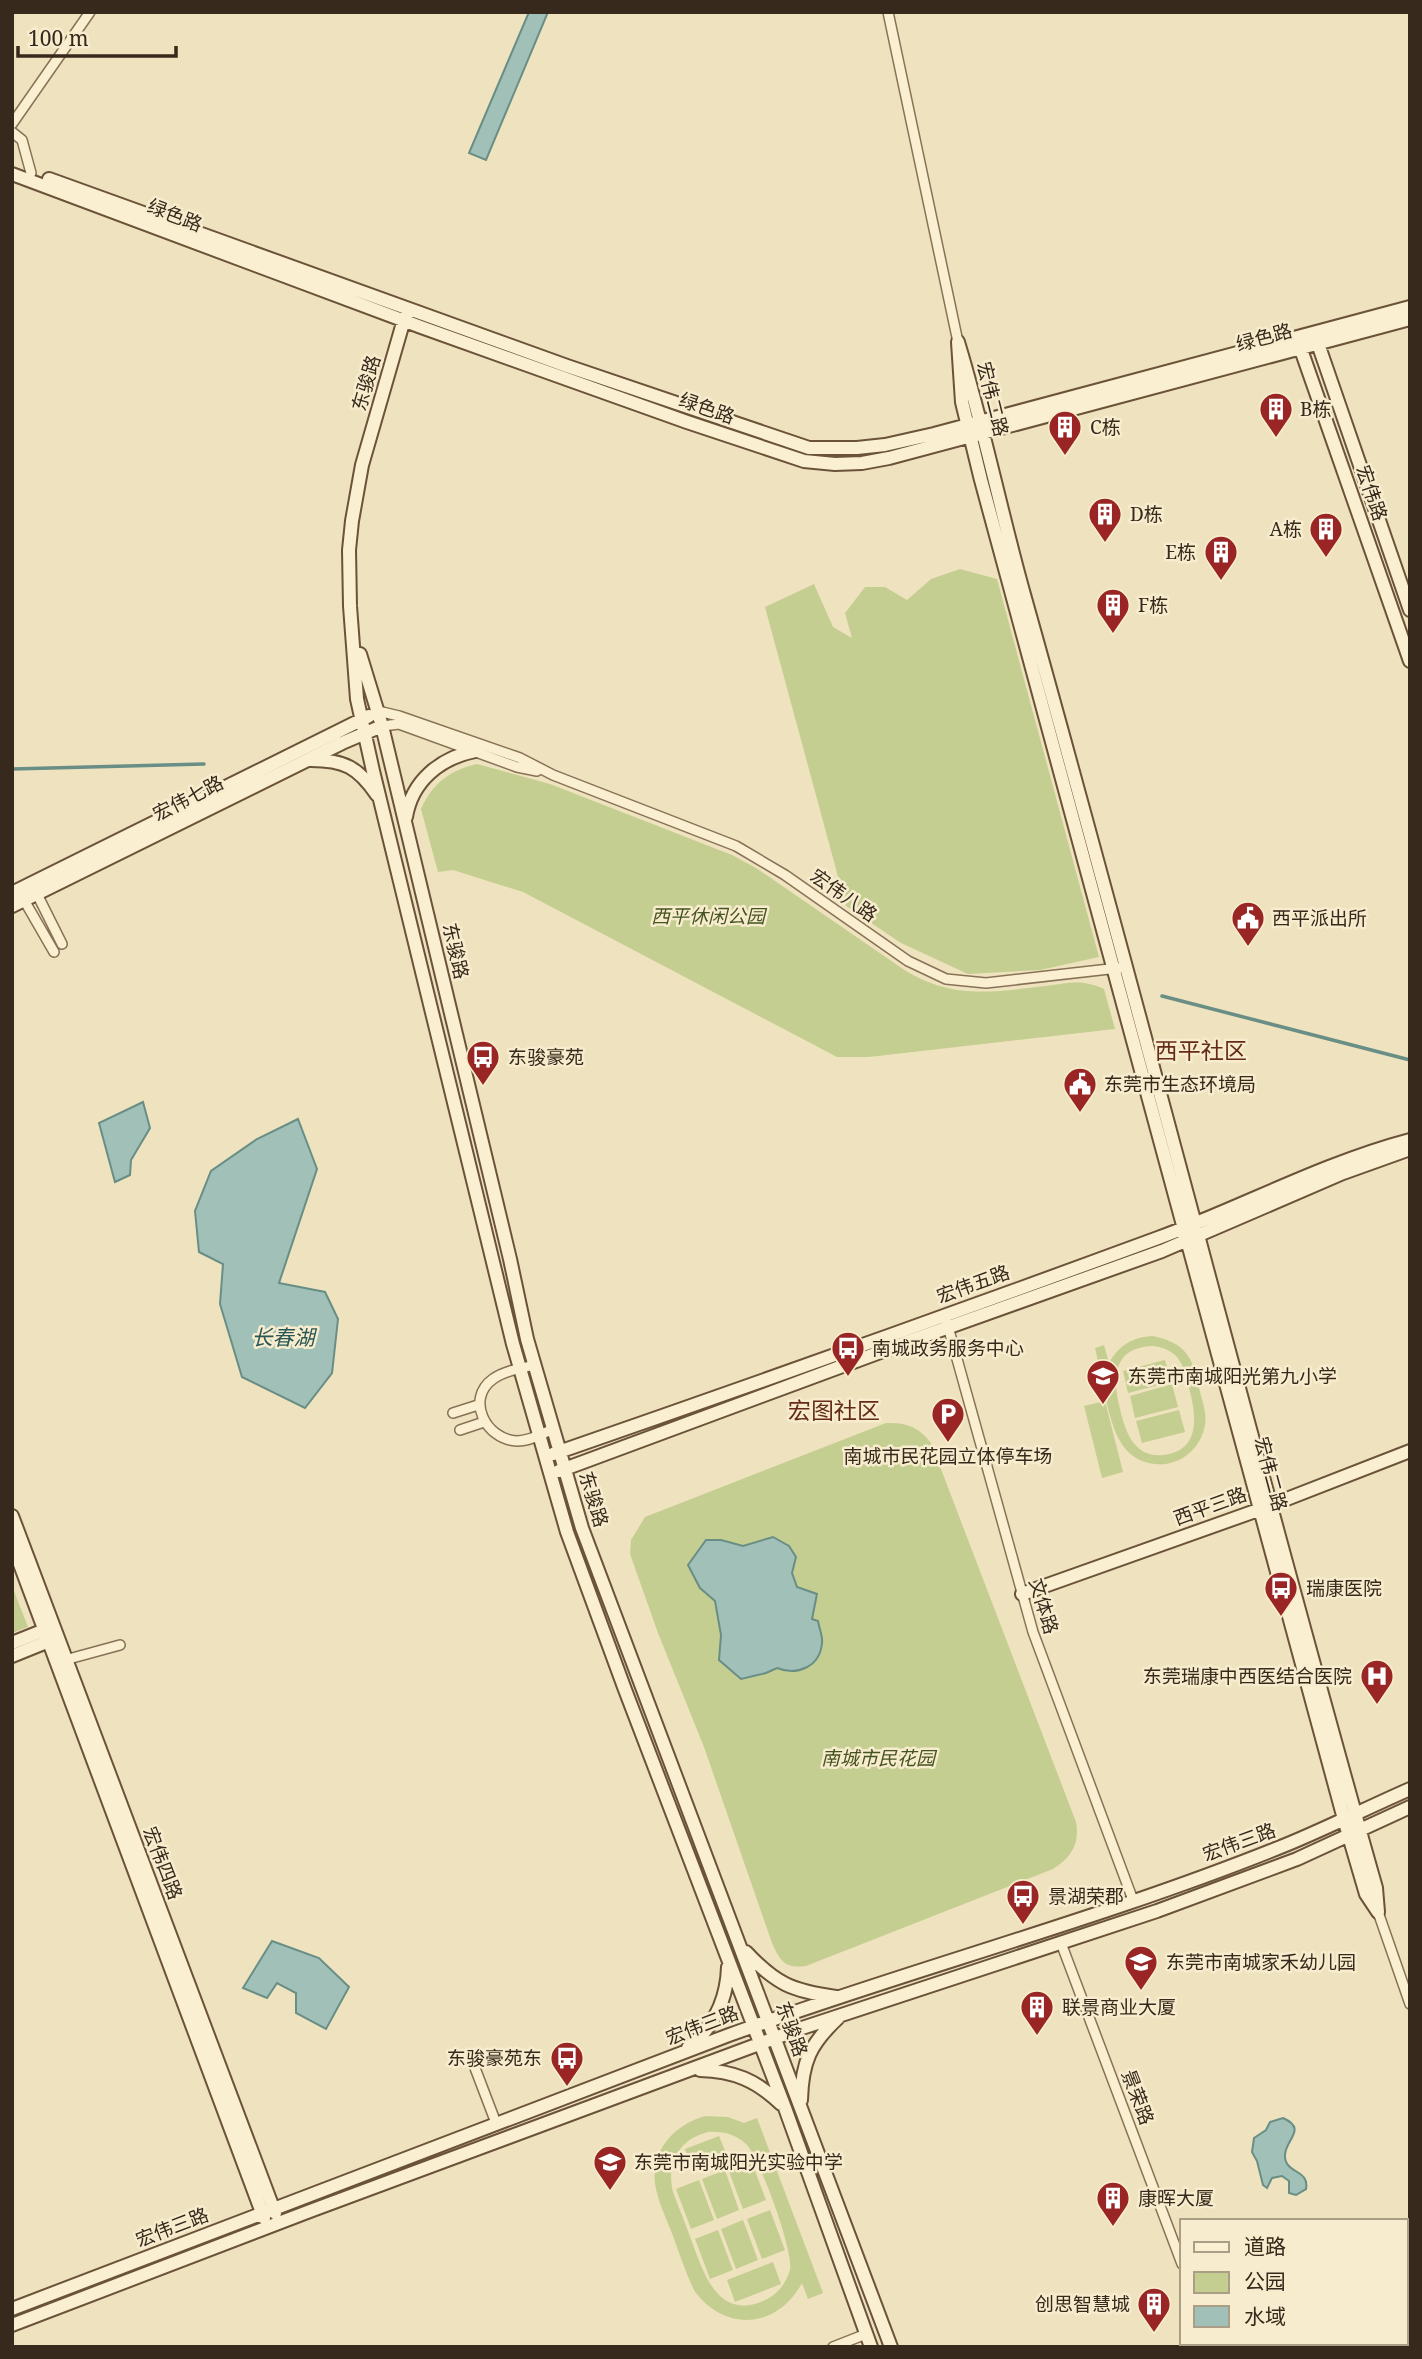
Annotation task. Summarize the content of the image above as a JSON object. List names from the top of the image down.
{
  "streets": {
    "street": [
      "绿色路",
      "东骏路",
      "宏伟二路",
      "宏伟路",
      "宏伟七路",
      "宏伟八路",
      "宏伟五路",
      "西平三路",
      "文体路",
      "宏伟三路",
      "宏伟四路",
      "景荣路"
    ]
  },
  "crossings": [
    ["绿色路", "东骏路"],
    ["绿色路", "宏伟二路"],
    ["绿色路", "宏伟路"],
    ["东骏路", "宏伟七路"],
    ["东骏路", "宏伟八路"],
    ["东骏路", "宏伟五路"],
    ["东骏路", "宏伟三路"],
    ["宏伟二路", "宏伟八路"],
    ["宏伟二路", "宏伟五路"],
    ["宏伟二路", "西平三路"],
    ["宏伟二路", "宏伟三路"],
    ["宏伟七路", "宏伟八路"],
    ["宏伟五路", "文体路"],
    ["西平三路", "文体路"],
    ["文体路", "宏伟三路"],
    ["宏伟三路", "宏伟四路"],
    ["宏伟三路", "景荣路"]
  ],
  "districts": ["西平社区", "宏图社区"],
  "water": ["长春湖"],
  "parks": ["西平休闲公园", "南城市民花园"],
  "places": {
    "building": [
      "B栋",
      "C栋",
      "D栋",
      "A栋",
      "E栋",
      "F栋",
      "联景商业大厦",
      "康晖大厦",
      "创思智慧城"
    ],
    "public building": ["西平派出所", "东莞市生态环境局"],
    "bus stop": [
      "东骏豪苑",
      "南城政务服务中心",
      "瑞康医院",
      "景湖荣郡",
      "东骏豪苑东"
    ],
    "school or university": ["东莞市南城阳光第九小学", "东莞市南城家禾幼儿园", "东莞市南城阳光实验中学"],
    "parking": ["南城市民花园立体停车场"],
    "hospital": ["东莞瑞康中西医结合医院"]
  },
  "legend": ["道路", "公园", "水域"],
  "scale_bar": "100 m"
}
